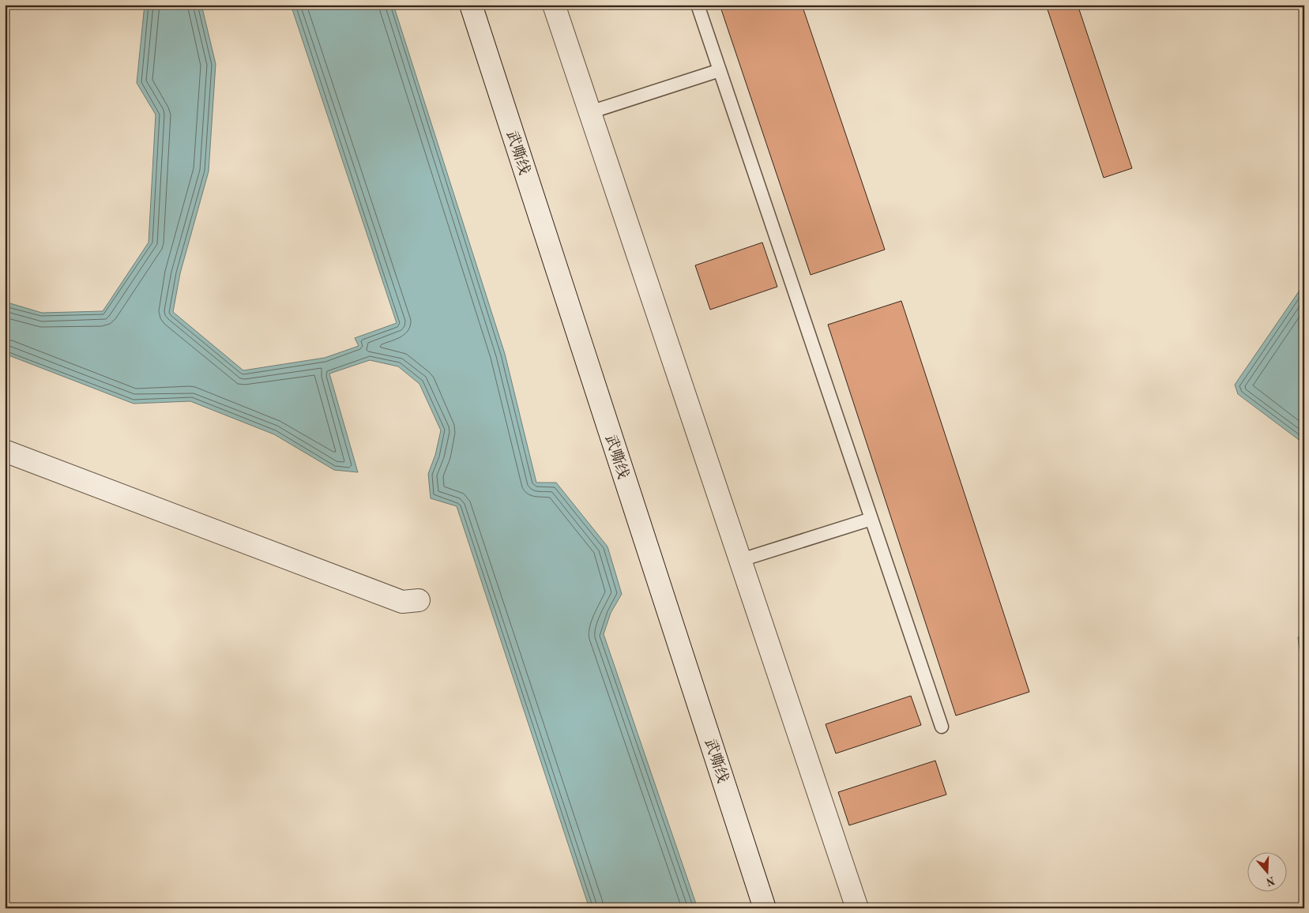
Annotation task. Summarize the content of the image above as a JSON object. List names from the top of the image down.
{
  "streets": {
    "street": ["武嘶线"]
  },
  "north": "bottom"
}
